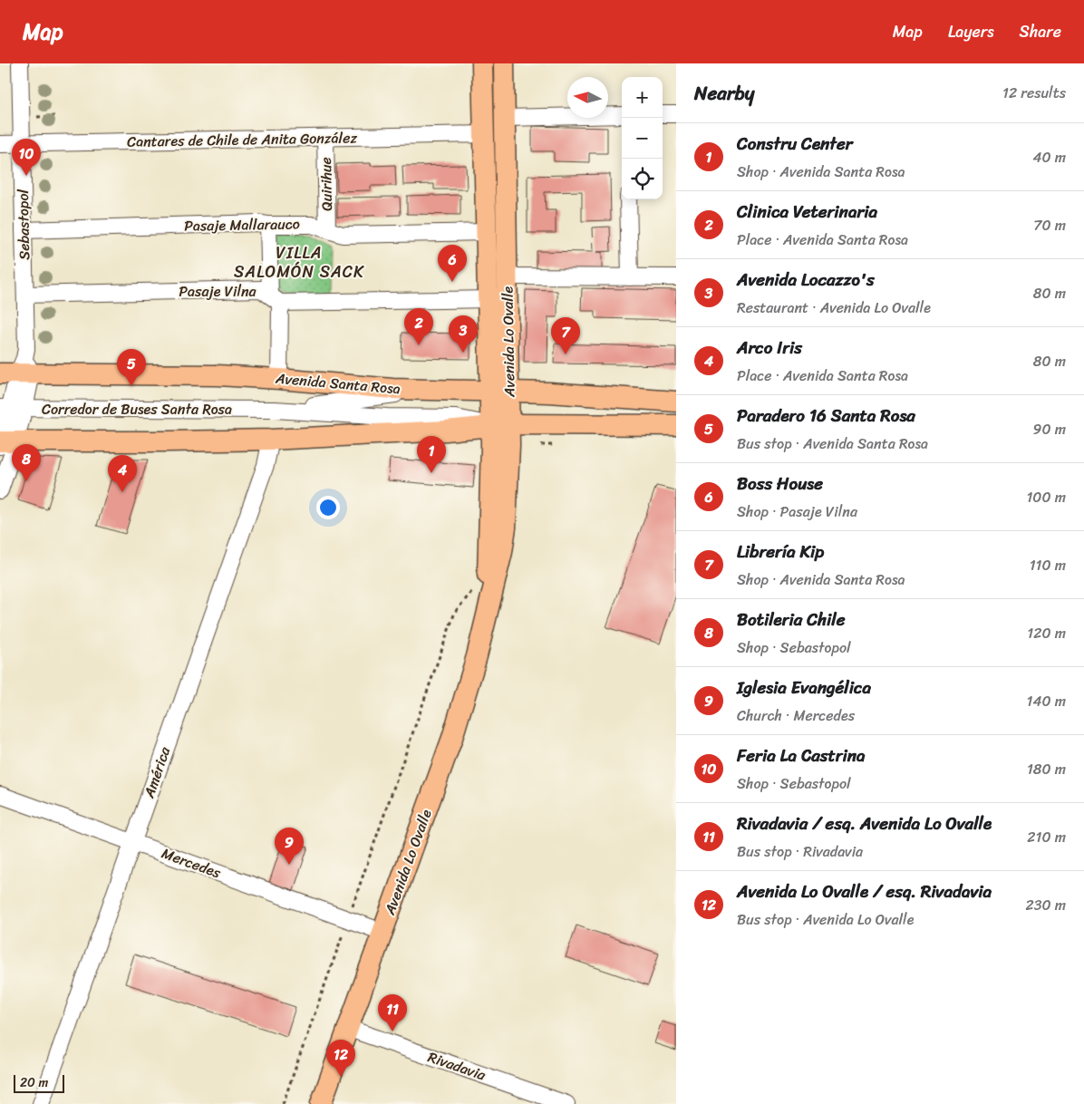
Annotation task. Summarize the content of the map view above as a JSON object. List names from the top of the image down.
{
  "streets": {
    "main road": ["Avenida Lo Ovalle", "Avenida Santa Rosa"],
    "street": [
      "Cantares de Chile de Anita González",
      "Quirihue",
      "Sebastopol",
      "Pasaje Mallarauco",
      "Pasaje Vilna",
      "Corredor de Buses Santa Rosa",
      "América",
      "Mercedes",
      "Rivadavia"
    ]
  },
  "crossings": [
    ["Cantares de Chile de Anita González", "Quirihue"],
    ["Cantares de Chile de Anita González", "Sebastopol"],
    ["Cantares de Chile de Anita González", "Avenida Lo Ovalle"],
    ["Quirihue", "Pasaje Mallarauco"],
    ["Sebastopol", "Pasaje Mallarauco"],
    ["Sebastopol", "Pasaje Vilna"],
    ["Sebastopol", "Avenida Santa Rosa"],
    ["Sebastopol", "Corredor de Buses Santa Rosa"],
    ["Pasaje Mallarauco", "Avenida Lo Ovalle"],
    ["Pasaje Vilna", "Avenida Lo Ovalle"],
    ["Avenida Lo Ovalle", "Avenida Santa Rosa"],
    ["Avenida Lo Ovalle", "Corredor de Buses Santa Rosa"],
    ["Avenida Lo Ovalle", "Mercedes"],
    ["Avenida Lo Ovalle", "Rivadavia"],
    ["Avenida Santa Rosa", "Corredor de Buses Santa Rosa"],
    ["América", "Mercedes"]
  ],
  "districts": ["VILLA SALOMÓN SACK"],
  "scale_bar": "20 m",
  "north": "left",
  "page": {
    "header": "Map",
    "nav": ["Map", "Layers", "Share"],
    "heading": ["Nearby", "12 results"],
    "map_buttons": ["+", "−"],
    "list": [
      {
        "mark": "1",
        "name": "Constru Center",
        "note": "Shop · Avenida Santa Rosa",
        "value": "40 m"
      },
      {
        "mark": "2",
        "name": "Clinica Veterinaria",
        "note": "Place · Avenida Santa Rosa",
        "value": "70 m"
      },
      {
        "mark": "3",
        "name": "Avenida Locazzo's",
        "note": "Restaurant · Avenida Lo Ovalle",
        "value": "80 m"
      },
      {
        "mark": "4",
        "name": "Arco Iris",
        "note": "Place · Avenida Santa Rosa",
        "value": "80 m"
      },
      {
        "mark": "5",
        "name": "Paradero 16 Santa Rosa",
        "note": "Bus stop · Avenida Santa Rosa",
        "value": "90 m"
      },
      {
        "mark": "6",
        "name": "Boss House",
        "note": "Shop · Pasaje Vilna",
        "value": "100 m"
      },
      {
        "mark": "7",
        "name": "Librería Kip",
        "note": "Shop · Avenida Santa Rosa",
        "value": "110 m"
      },
      {
        "mark": "8",
        "name": "Botileria Chile",
        "note": "Shop · Sebastopol",
        "value": "120 m"
      },
      {
        "mark": "9",
        "name": "Iglesia Evangélica",
        "note": "Church · Mercedes",
        "value": "140 m"
      },
      {
        "mark": "10",
        "name": "Feria La Castrina",
        "note": "Shop · Sebastopol",
        "value": "180 m"
      },
      {
        "mark": "11",
        "name": "Rivadavia / esq. Avenida Lo Ovalle",
        "note": "Bus stop · Rivadavia",
        "value": "210 m"
      },
      {
        "mark": "12",
        "name": "Avenida Lo Ovalle / esq. Rivadavia",
        "note": "Bus stop · Avenida Lo Ovalle",
        "value": "230 m"
      }
    ],
    "pins": [
      "10",
      "6",
      "2",
      "3",
      "7",
      "5",
      "1",
      "8",
      "4",
      "9",
      "11",
      "12"
    ],
    "scale": "20 m"
  }
}
